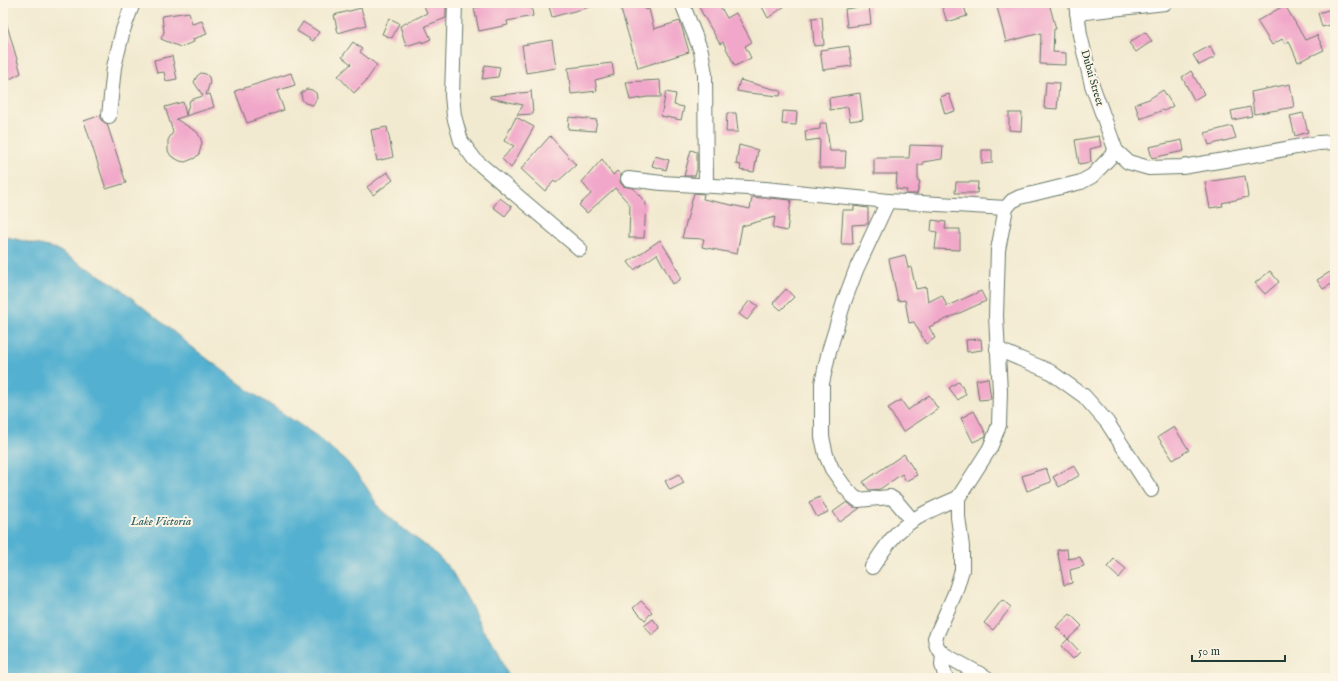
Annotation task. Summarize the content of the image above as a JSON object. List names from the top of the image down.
{
  "streets": {
    "street": ["Dubai Street"]
  },
  "water": ["Lake Victoria"],
  "scale_bar": "50 m"
}
